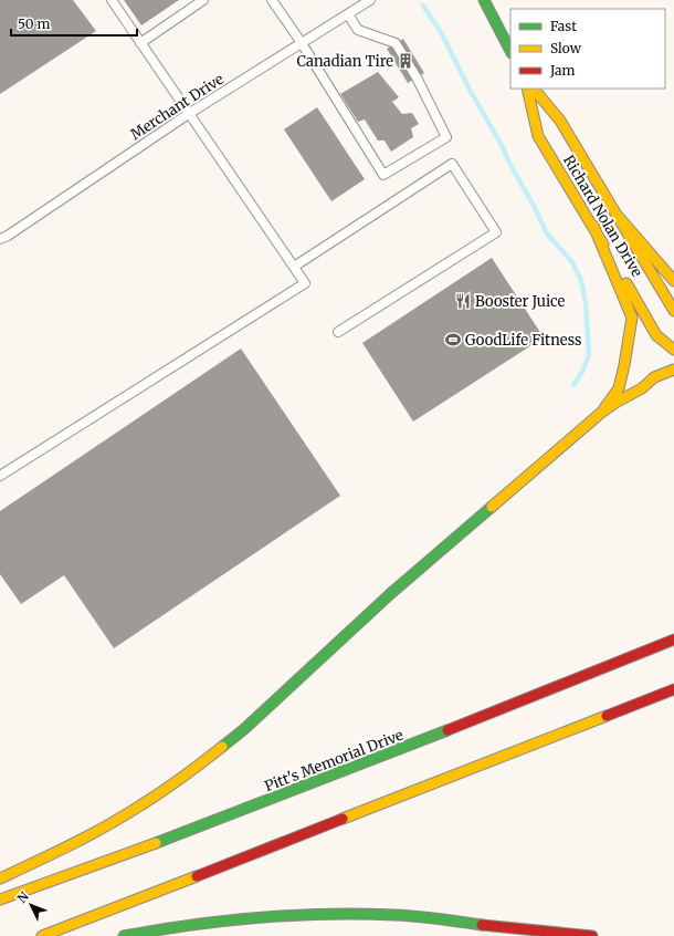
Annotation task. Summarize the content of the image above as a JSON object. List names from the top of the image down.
{
  "streets": {
    "main road": ["Richard Nolan Drive", "Pitt's Memorial Drive"],
    "lane": ["Merchant Drive"]
  },
  "places": {
    "building": ["Canadian Tire"],
    "restaurant": ["Booster Juice"],
    "sports": ["GoodLife Fitness"]
  },
  "legend": ["Fast", "Slow", "Jam"],
  "scale_bar": "50 m",
  "north": "top left"
}
